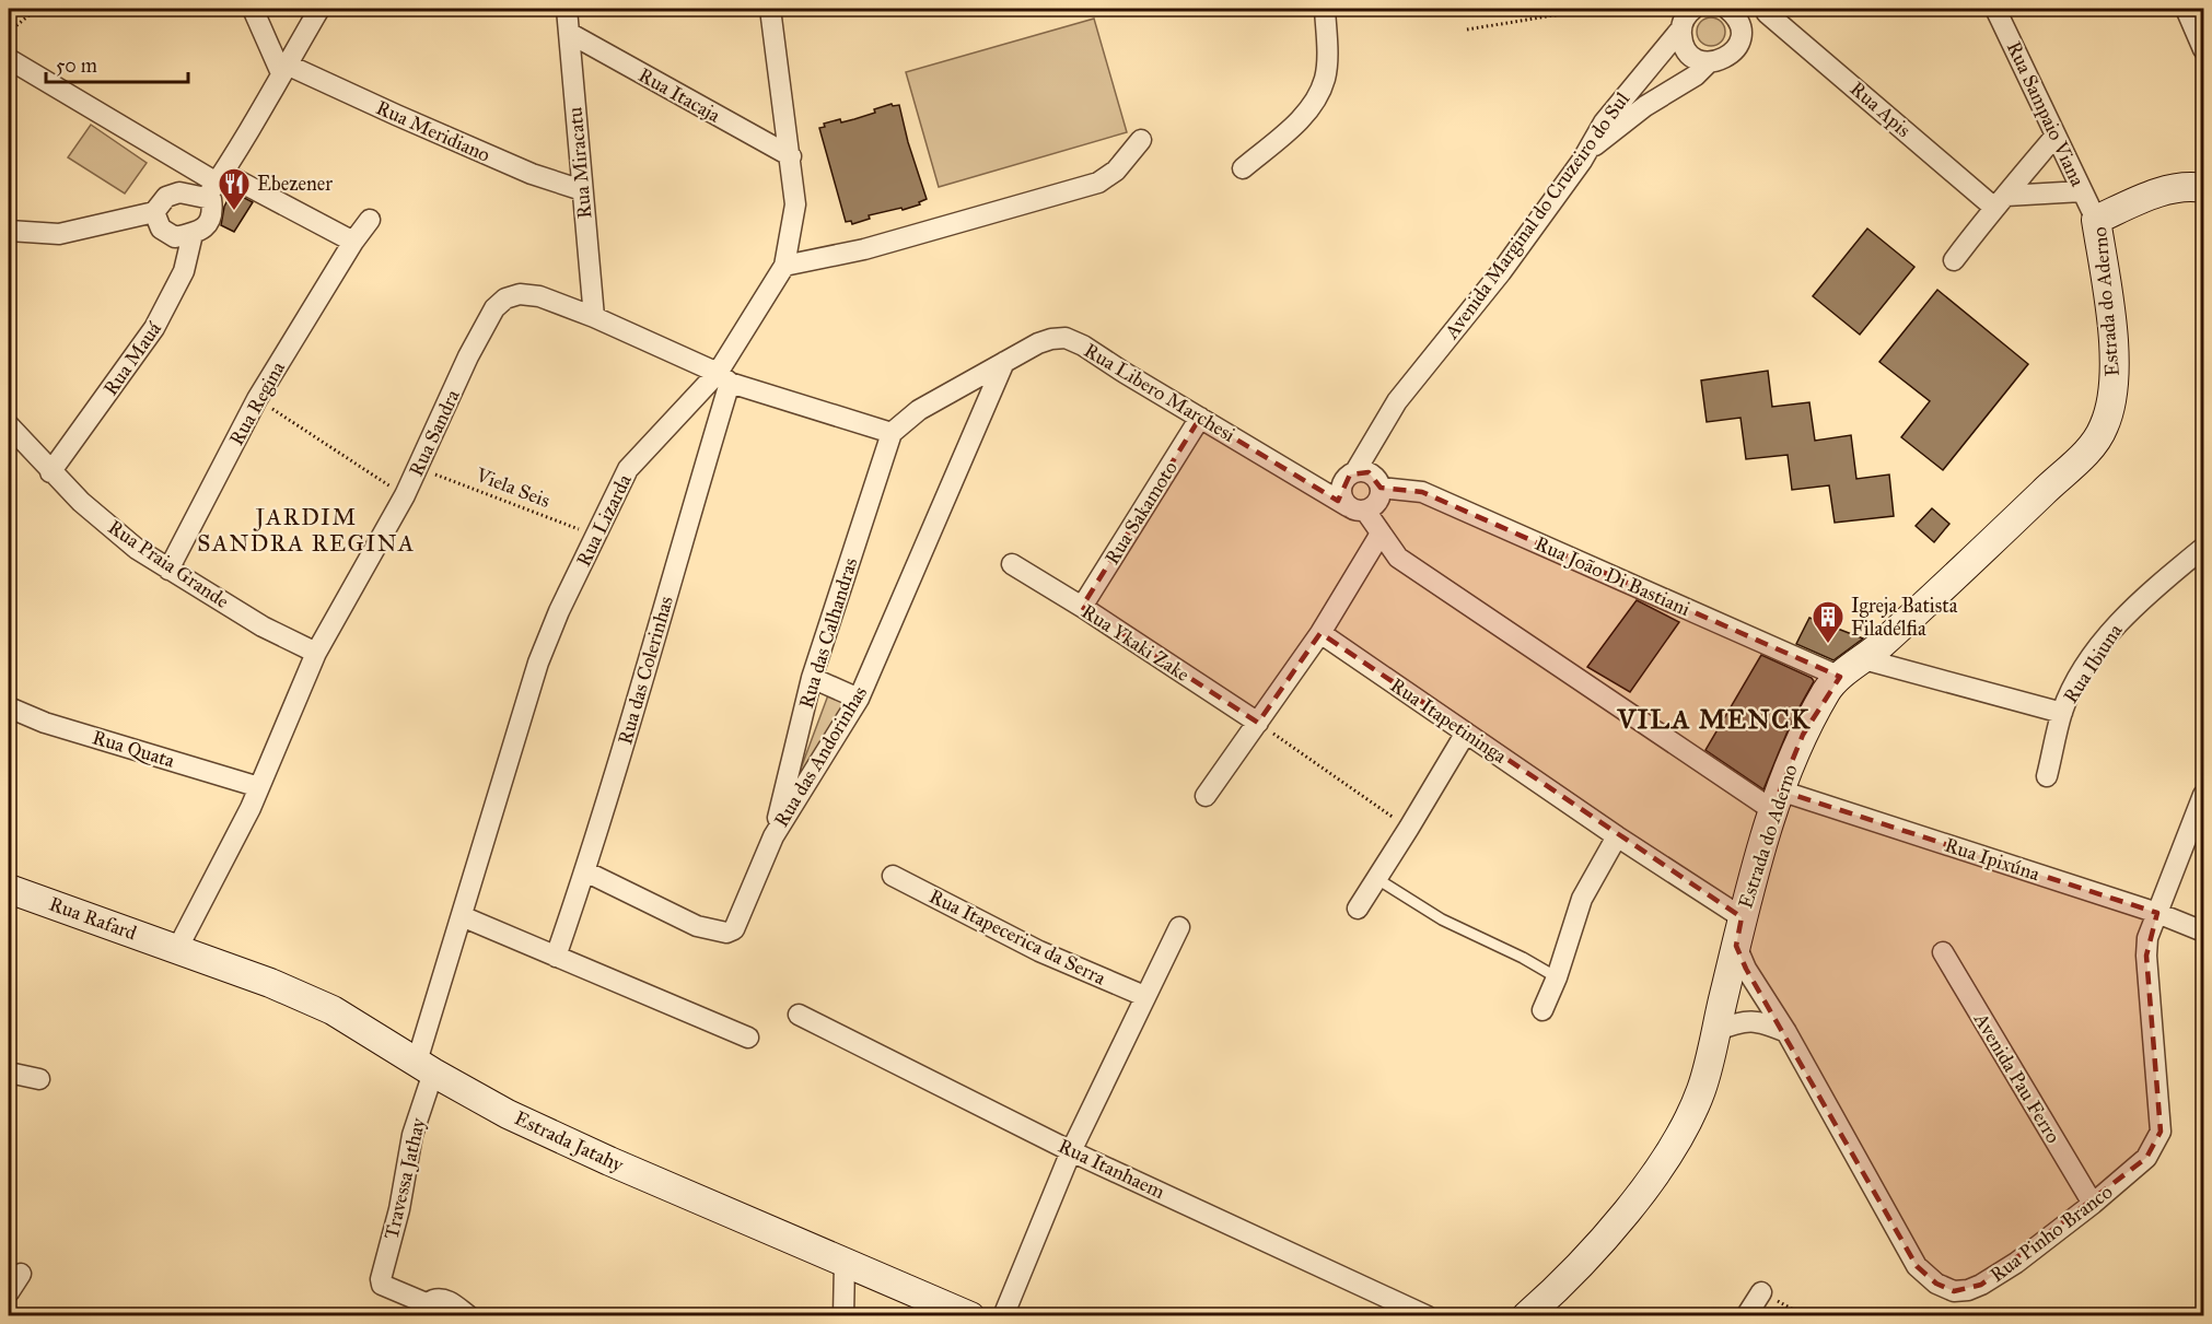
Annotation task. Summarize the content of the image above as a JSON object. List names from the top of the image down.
{
  "streets": {
    "main road": ["Estrada do Aderno", "Rua Rafard", "Estrada Jatahy"],
    "street": [
      "Rua Itacaja",
      "Rua Apis",
      "Rua Sampaio Viana",
      "Rua Meridiano",
      "Rua Miracatu",
      "Avenida Marginal do Cruzeiro do Sul",
      "Rua Mauá",
      "Rua Libero Marchesi",
      "Rua Regina",
      "Rua Sandra",
      "Rua Sakamoto",
      "Rua Lizarda",
      "Rua Praia Grande",
      "Rua João Di Bastiani",
      "Rua das Calhandras",
      "Rua Ykaki Zake",
      "Rua Ibiuna",
      "Rua das Colerinhas",
      "Rua Itapetininga",
      "Rua Quata",
      "Rua das Andorinhas",
      "Rua Ipixúna",
      "Rua Itapecerica da Serra",
      "Avenida Pau Ferro",
      "Rua Itanhaem",
      "Travessa Jathay",
      "Rua Pinho Branco"
    ],
    "path": ["Viela Seis"]
  },
  "crossings": [
    ["Rua Itacaja", "Rua Miracatu"],
    ["Rua Itacaja", "Rua Lizarda"],
    ["Rua Sampaio Viana", "Estrada do Aderno"],
    ["Rua Meridiano", "Rua Miracatu"],
    ["Rua Miracatu", "Rua Sandra"],
    ["Avenida Marginal do Cruzeiro do Sul", "Rua Libero Marchesi"],
    ["Avenida Marginal do Cruzeiro do Sul", "Rua João Di Bastiani"],
    ["Estrada do Aderno", "Rua Libero Marchesi"],
    ["Estrada do Aderno", "Rua João Di Bastiani"],
    ["Estrada do Aderno", "Rua Itapetininga"],
    ["Estrada do Aderno", "Rua Ipixúna"],
    ["Estrada do Aderno", "Rua Pinho Branco"],
    ["Rua Mauá", "Rua Praia Grande"],
    ["Rua Libero Marchesi", "Rua Sakamoto"],
    ["Rua Libero Marchesi", "Rua João Di Bastiani"],
    ["Rua Libero Marchesi", "Rua das Calhandras"],
    ["Rua Libero Marchesi", "Rua das Andorinhas"],
    ["Rua Libero Marchesi", "Rua Ipixúna"],
    ["Rua Regina", "Rua Praia Grande"],
    ["Rua Sandra", "Viela Seis"],
    ["Rua Sandra", "Rua Lizarda"],
    ["Rua Sandra", "Rua Praia Grande"],
    ["Rua Sandra", "Rua das Colerinhas"],
    ["Rua Sandra", "Rua Quata"],
    ["Rua Sandra", "Rua Rafard"],
    ["Rua Sandra", "Estrada Jatahy"],
    ["Viela Seis", "Rua Lizarda"],
    ["Rua Sakamoto", "Rua Ykaki Zake"],
    ["Rua Lizarda", "Rua das Colerinhas"],
    ["Rua Lizarda", "Estrada Jatahy"],
    ["Rua Lizarda", "Travessa Jathay"],
    ["Rua das Calhandras", "Rua das Andorinhas"],
    ["Rua das Colerinhas", "Rua das Andorinhas"],
    ["Rua Ipixúna", "Rua Pinho Branco"],
    ["Rua Rafard", "Estrada Jatahy"],
    ["Avenida Pau Ferro", "Rua Pinho Branco"],
    ["Estrada Jatahy", "Travessa Jathay"]
  ],
  "districts": ["JARDIM SANDRA REGINA", "VILA MENCK"],
  "places": {
    "restaurant": ["Ebezener"],
    "building": ["Igreja Batista Filadélfia"]
  },
  "scale_bar": "50 m"
}
